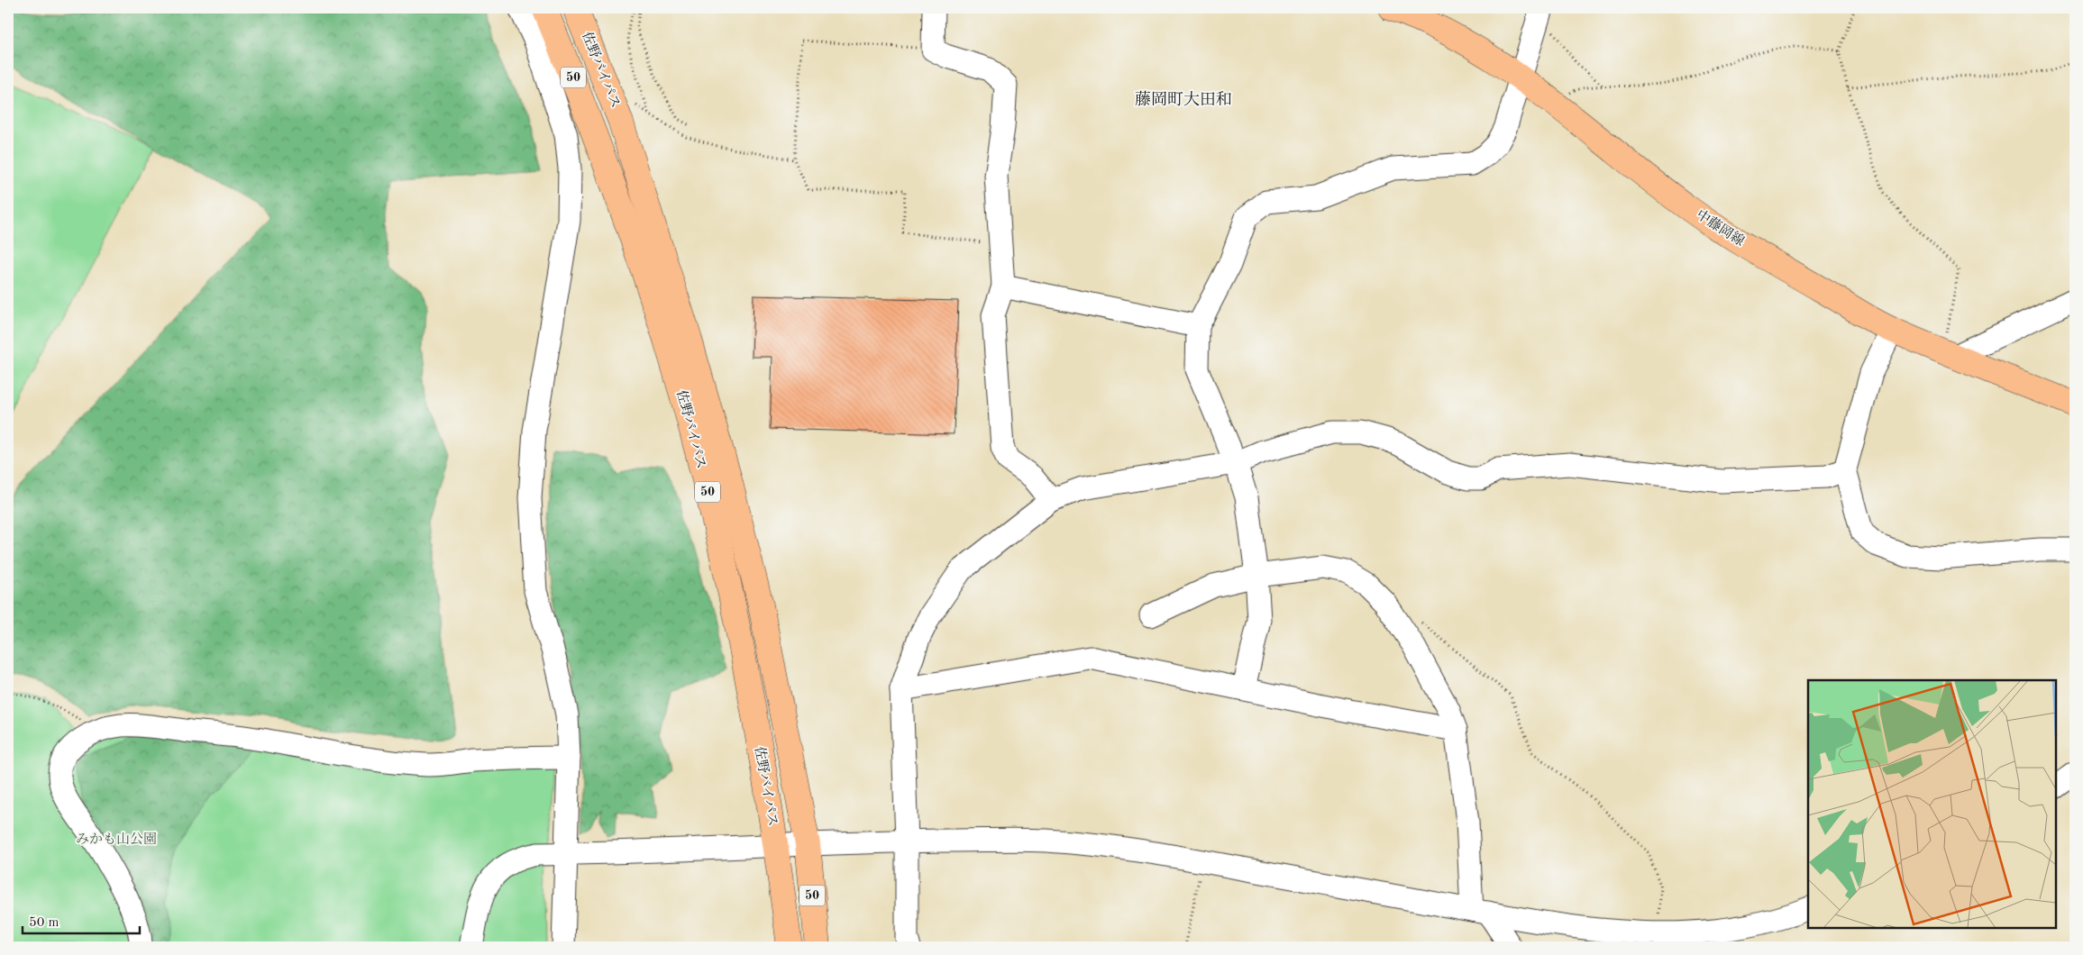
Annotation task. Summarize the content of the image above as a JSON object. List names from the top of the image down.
{
  "streets": {
    "main road": ["佐野バイパス", "50", "中藤岡線"]
  },
  "districts": ["藤岡町大田和"],
  "parks": ["みかも山公園"],
  "scale_bar": "50 m"
}
